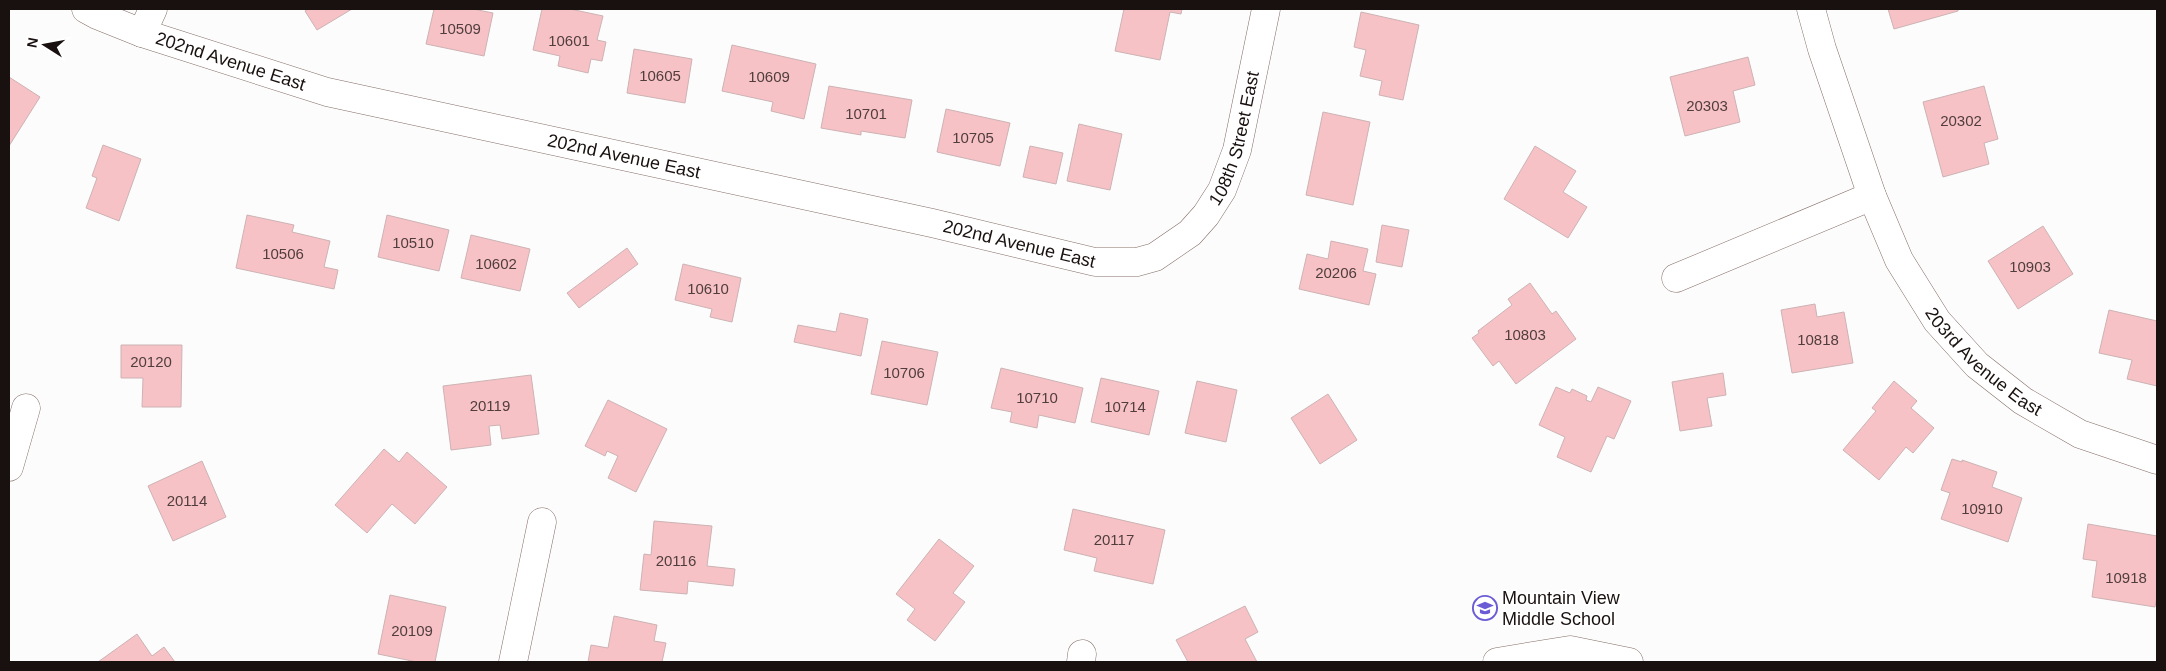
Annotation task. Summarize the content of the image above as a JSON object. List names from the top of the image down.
{
  "streets": {
    "street": ["202nd Avenue East", "108th Street East", "203rd Avenue East"]
  },
  "crossings": [
    ["202nd Avenue East", "108th Street East"]
  ],
  "places": {
    "school or university": ["Mountain View Middle School"]
  },
  "house_numbers": [
    "10509",
    "10601",
    "10605",
    "10609",
    "20303",
    "10701",
    "20302",
    "10705",
    "10510",
    "10506",
    "10602",
    "10903",
    "20206",
    "10610",
    "10803",
    "10818",
    "20120",
    "10706",
    "10710",
    "20119",
    "10714",
    "20114",
    "10910",
    "20117",
    "20116",
    "10918",
    "20109"
  ],
  "north": "left"
}
